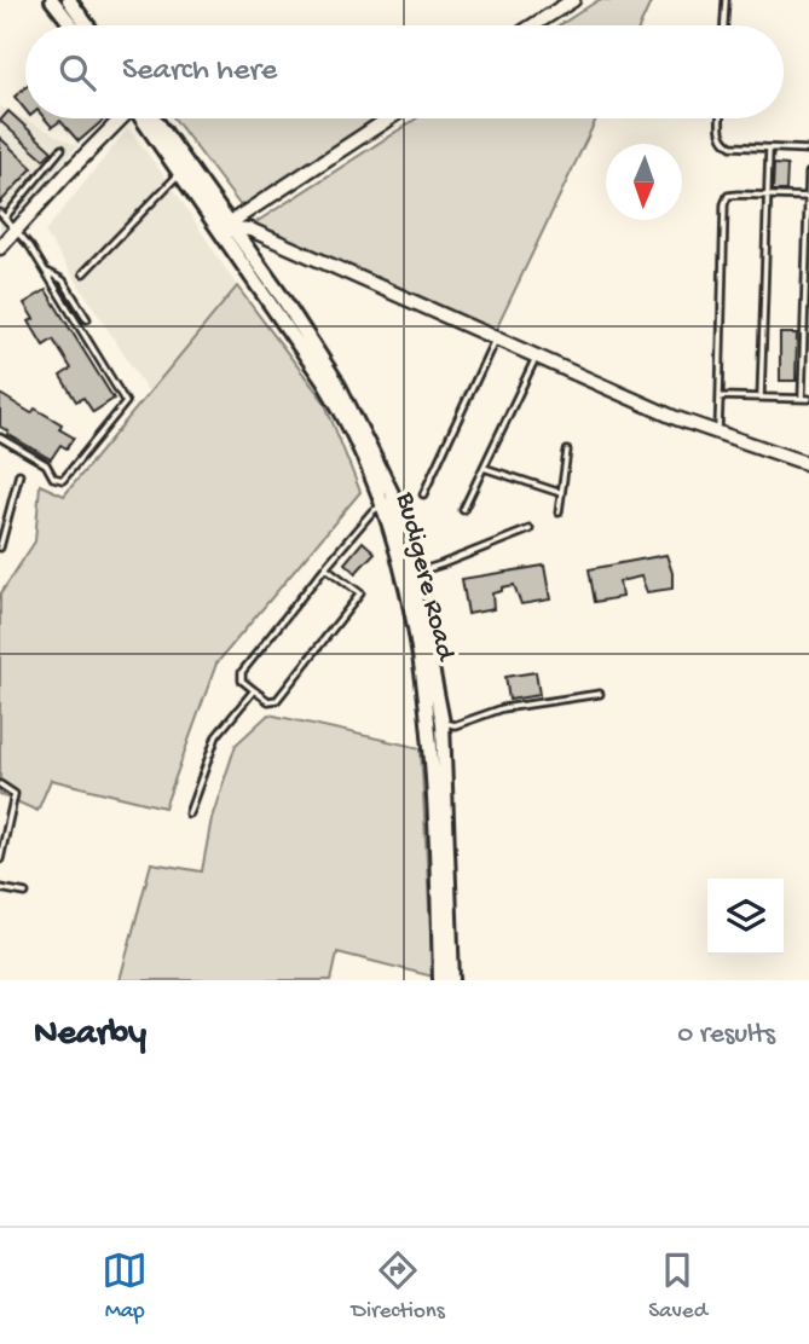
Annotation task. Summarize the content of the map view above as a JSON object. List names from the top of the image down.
{
  "streets": {
    "main road": ["Budigere Road"]
  },
  "north": "bottom",
  "page": {
    "search": "Search here",
    "heading": ["Nearby", "0 results"],
    "nav": ["Map", "Directions", "Saved"]
  }
}
